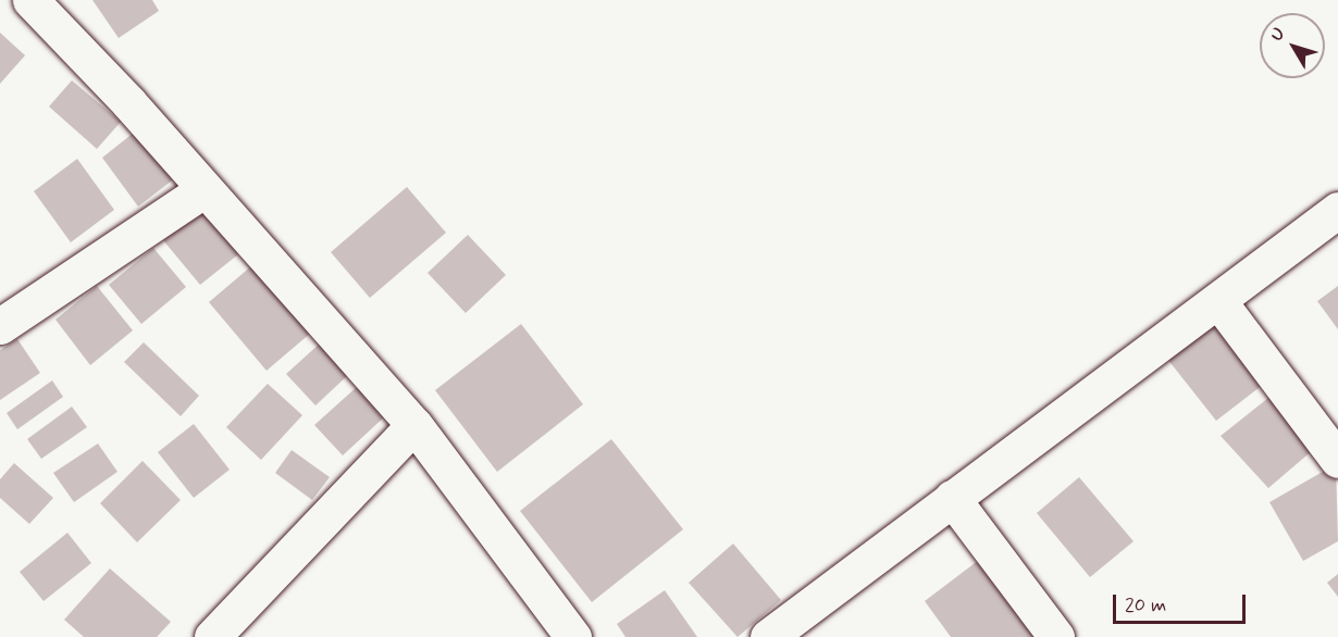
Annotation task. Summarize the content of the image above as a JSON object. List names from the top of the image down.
{
  "scale_bar": "20 m",
  "north": "top left"
}
